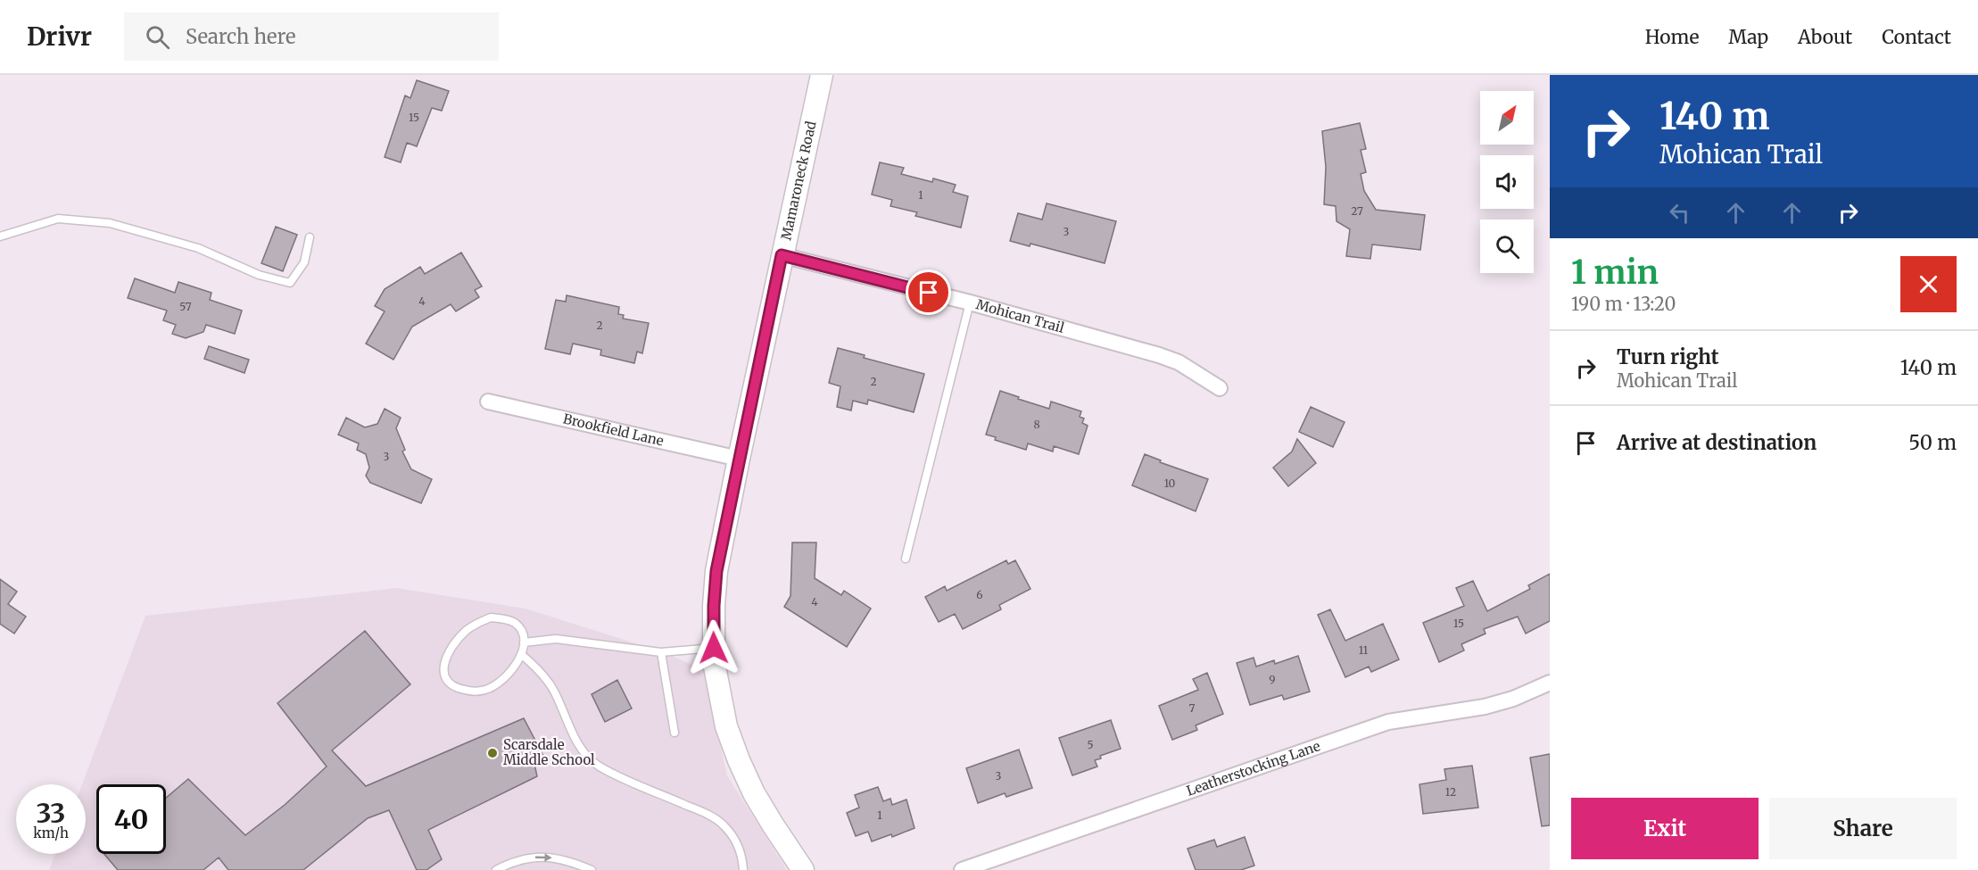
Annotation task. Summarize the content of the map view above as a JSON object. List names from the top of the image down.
{
  "streets": {
    "street": [
      "Mamaroneck Road",
      "Mohican Trail",
      "Brookfield Lane",
      "Leatherstocking Lane"
    ]
  },
  "crossings": [
    ["Mamaroneck Road", "Mohican Trail"],
    ["Mamaroneck Road", "Brookfield Lane"]
  ],
  "places": ["Scarsdale Middle School"],
  "house_numbers": [
    "15",
    "1",
    "27",
    "3",
    "4",
    "57",
    "2",
    "2",
    "8",
    "3",
    "10",
    "6",
    "4",
    "15",
    "11",
    "9",
    "7",
    "5",
    "3",
    "12",
    "1"
  ],
  "north": "top right",
  "page": {
    "header": "Drivr",
    "search": "Search here",
    "nav": [
      "Home",
      "Map",
      "About",
      "Contact"
    ],
    "turn": ["140 m", "Mohican Trail"],
    "heading": ["1 min", "190 m · 13:20"],
    "list": [
      {
        "name": "Turn right",
        "note": "Mohican Trail",
        "value": "140 m"
      },
      {
        "name": "Arrive at destination",
        "value": "50 m"
      }
    ],
    "speed": "33 km/h",
    "limit": "40",
    "buttons": ["Exit", "Share"]
  }
}
